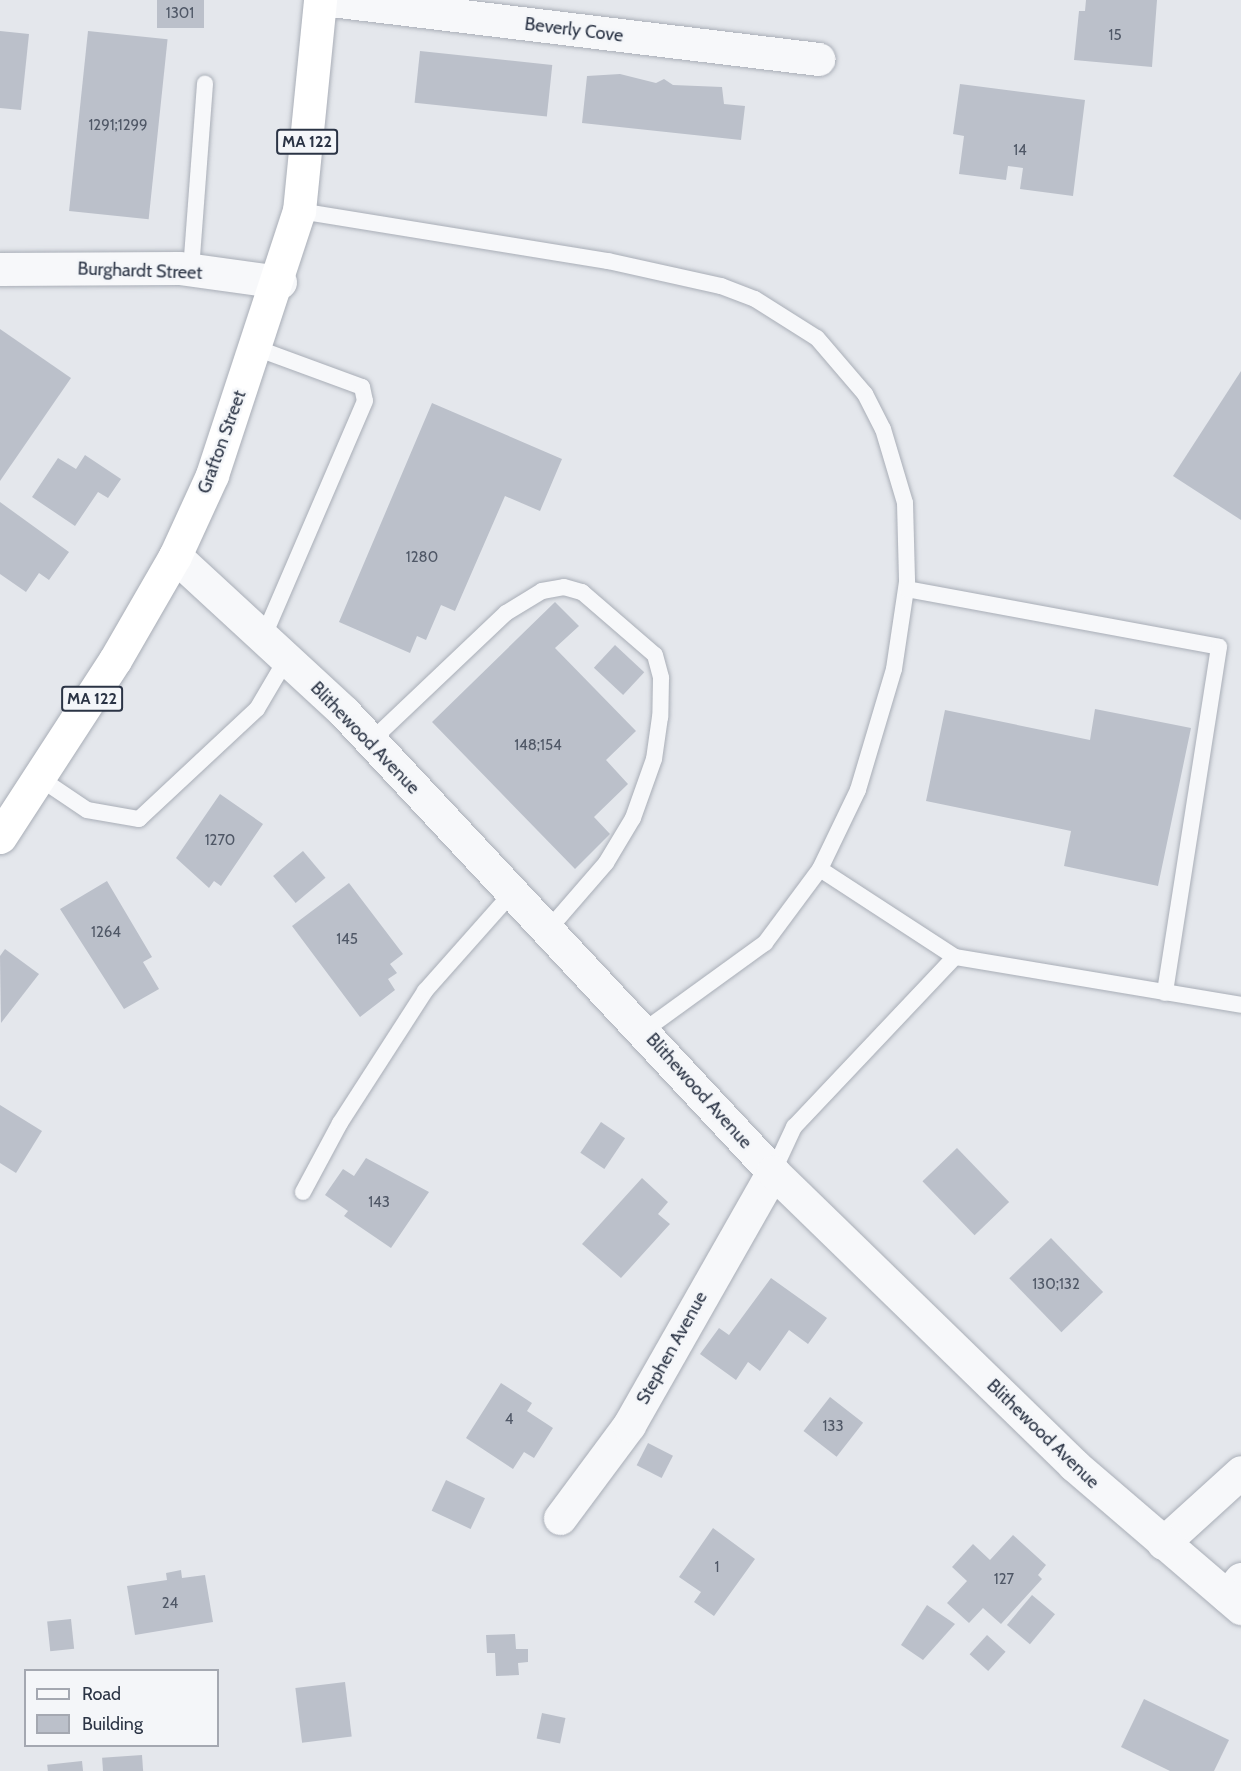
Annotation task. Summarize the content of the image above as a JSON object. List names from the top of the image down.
{
  "streets": {
    "highway": ["MA 122", "Grafton Street"],
    "street": [
      "Beverly Cove",
      "Burghardt Street",
      "Blithewood Avenue",
      "Stephen Avenue"
    ]
  },
  "crossings": [
    ["Burghardt Street", "Grafton Street"],
    ["Grafton Street", "Blithewood Avenue"],
    ["Blithewood Avenue", "Stephen Avenue"]
  ],
  "house_numbers": [
    "1301",
    "15",
    "1291;1299",
    "14",
    "1280",
    "148;154",
    "1270",
    "1264",
    "145",
    "143",
    "130;132",
    "4",
    "133",
    "1",
    "127",
    "24"
  ],
  "legend": ["Road", "Building"]
}
